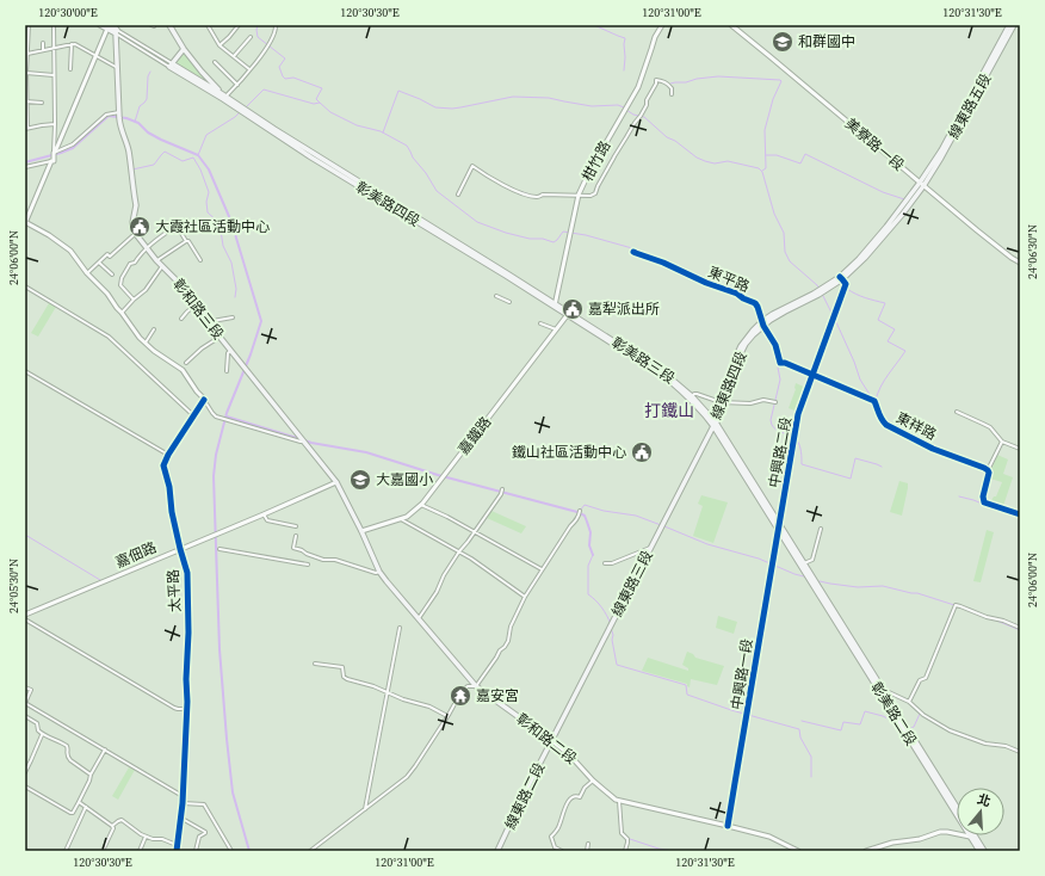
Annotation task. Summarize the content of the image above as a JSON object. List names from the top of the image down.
{
  "streets": {
    "main road": [
      "線東路五段",
      "彰美路四段",
      "彰和路三段",
      "彰美路三段",
      "線東路四段",
      "線東路三段",
      "彰美路二段",
      "彰和路二段",
      "線東路二段"
    ],
    "street": [
      "美寮路一段",
      "柑竹路",
      "東平路",
      "東祥路",
      "嘉鐵路",
      "中興路二段",
      "嘉佃路",
      "太平路",
      "中興路一段"
    ]
  },
  "crossings": [
    ["線東路五段", "美寮路一段"],
    ["線東路五段", "線東路四段"],
    ["美寮路一段", "線東路四段"],
    ["柑竹路", "彰美路四段"],
    ["柑竹路", "彰美路三段"],
    ["彰美路四段", "彰美路三段"],
    ["東平路", "線東路四段"],
    ["東平路", "東祥路"],
    ["彰和路三段", "嘉鐵路"],
    ["彰和路三段", "嘉佃路"],
    ["彰和路三段", "彰和路二段"],
    ["彰美路三段", "線東路四段"],
    ["彰美路三段", "嘉鐵路"],
    ["彰美路三段", "中興路二段"],
    ["彰美路三段", "線東路三段"],
    ["彰美路三段", "中興路一段"],
    ["彰美路三段", "彰美路二段"],
    ["線東路四段", "中興路二段"],
    ["線東路四段", "線東路三段"],
    ["東祥路", "中興路二段"],
    ["嘉鐵路", "彰和路二段"],
    ["中興路二段", "中興路一段"],
    ["嘉佃路", "太平路"],
    ["線東路三段", "彰和路二段"],
    ["線東路三段", "線東路二段"],
    ["中興路一段", "彰和路二段"],
    ["彰和路二段", "線東路二段"]
  ],
  "districts": ["打鐵山"],
  "places": {
    "school or university": ["和群國中", "大嘉國小"],
    "public building": ["大霞社區活動中心", "嘉犁派出所", "鐵山社區活動中心"],
    "temple": ["嘉安宮"]
  },
  "north": "top",
  "coordinates": [
    "120°30'00\"E",
    "120°30'30\"E",
    "120°31'00\"E",
    "120°31'30\"E",
    "24°06'30\"N",
    "24°06'00\"N",
    "24°05'30\"N"
  ]
}
